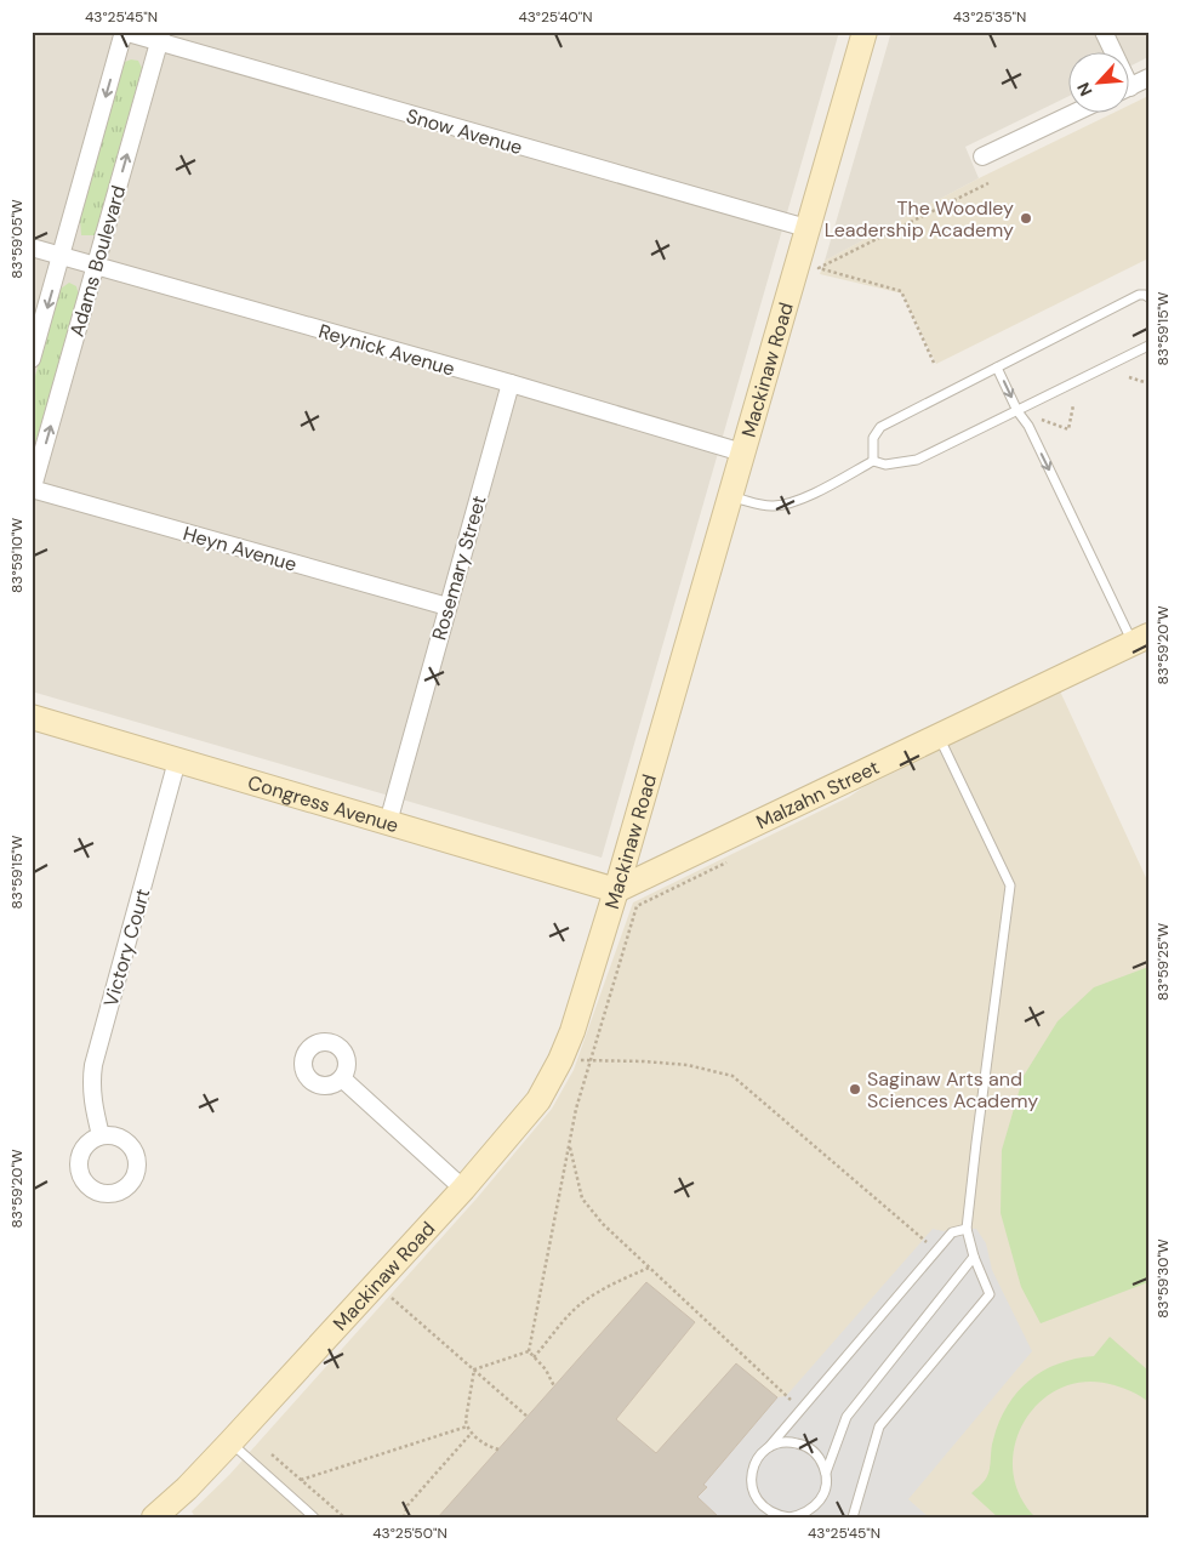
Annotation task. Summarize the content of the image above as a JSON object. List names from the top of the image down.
{
  "streets": {
    "street": [
      "Snow Avenue",
      "Adams Boulevard",
      "Reynick Avenue",
      "Mackinaw Road",
      "Heyn Avenue",
      "Rosemary Street",
      "Malzahn Street",
      "Congress Avenue",
      "Victory Court"
    ]
  },
  "crossings": [
    ["Snow Avenue", "Adams Boulevard"],
    ["Snow Avenue", "Mackinaw Road"],
    ["Adams Boulevard", "Reynick Avenue"],
    ["Adams Boulevard", "Heyn Avenue"],
    ["Reynick Avenue", "Mackinaw Road"],
    ["Reynick Avenue", "Rosemary Street"],
    ["Mackinaw Road", "Malzahn Street"],
    ["Mackinaw Road", "Congress Avenue"],
    ["Heyn Avenue", "Rosemary Street"],
    ["Rosemary Street", "Congress Avenue"],
    ["Malzahn Street", "Congress Avenue"],
    ["Congress Avenue", "Victory Court"]
  ],
  "places": ["The Woodley Leadership Academy", "Saginaw Arts and Sciences Academy"],
  "north": "bottom left",
  "coordinates": [
    "43°25'45\"N",
    "43°25'40\"N",
    "43°25'35\"N",
    "83°59'05\"W",
    "83°59'15\"W",
    "83°59'10\"W",
    "83°59'20\"W",
    "83°59'25\"W",
    "83°59'30\"W",
    "43°25'50\"N"
  ]
}
